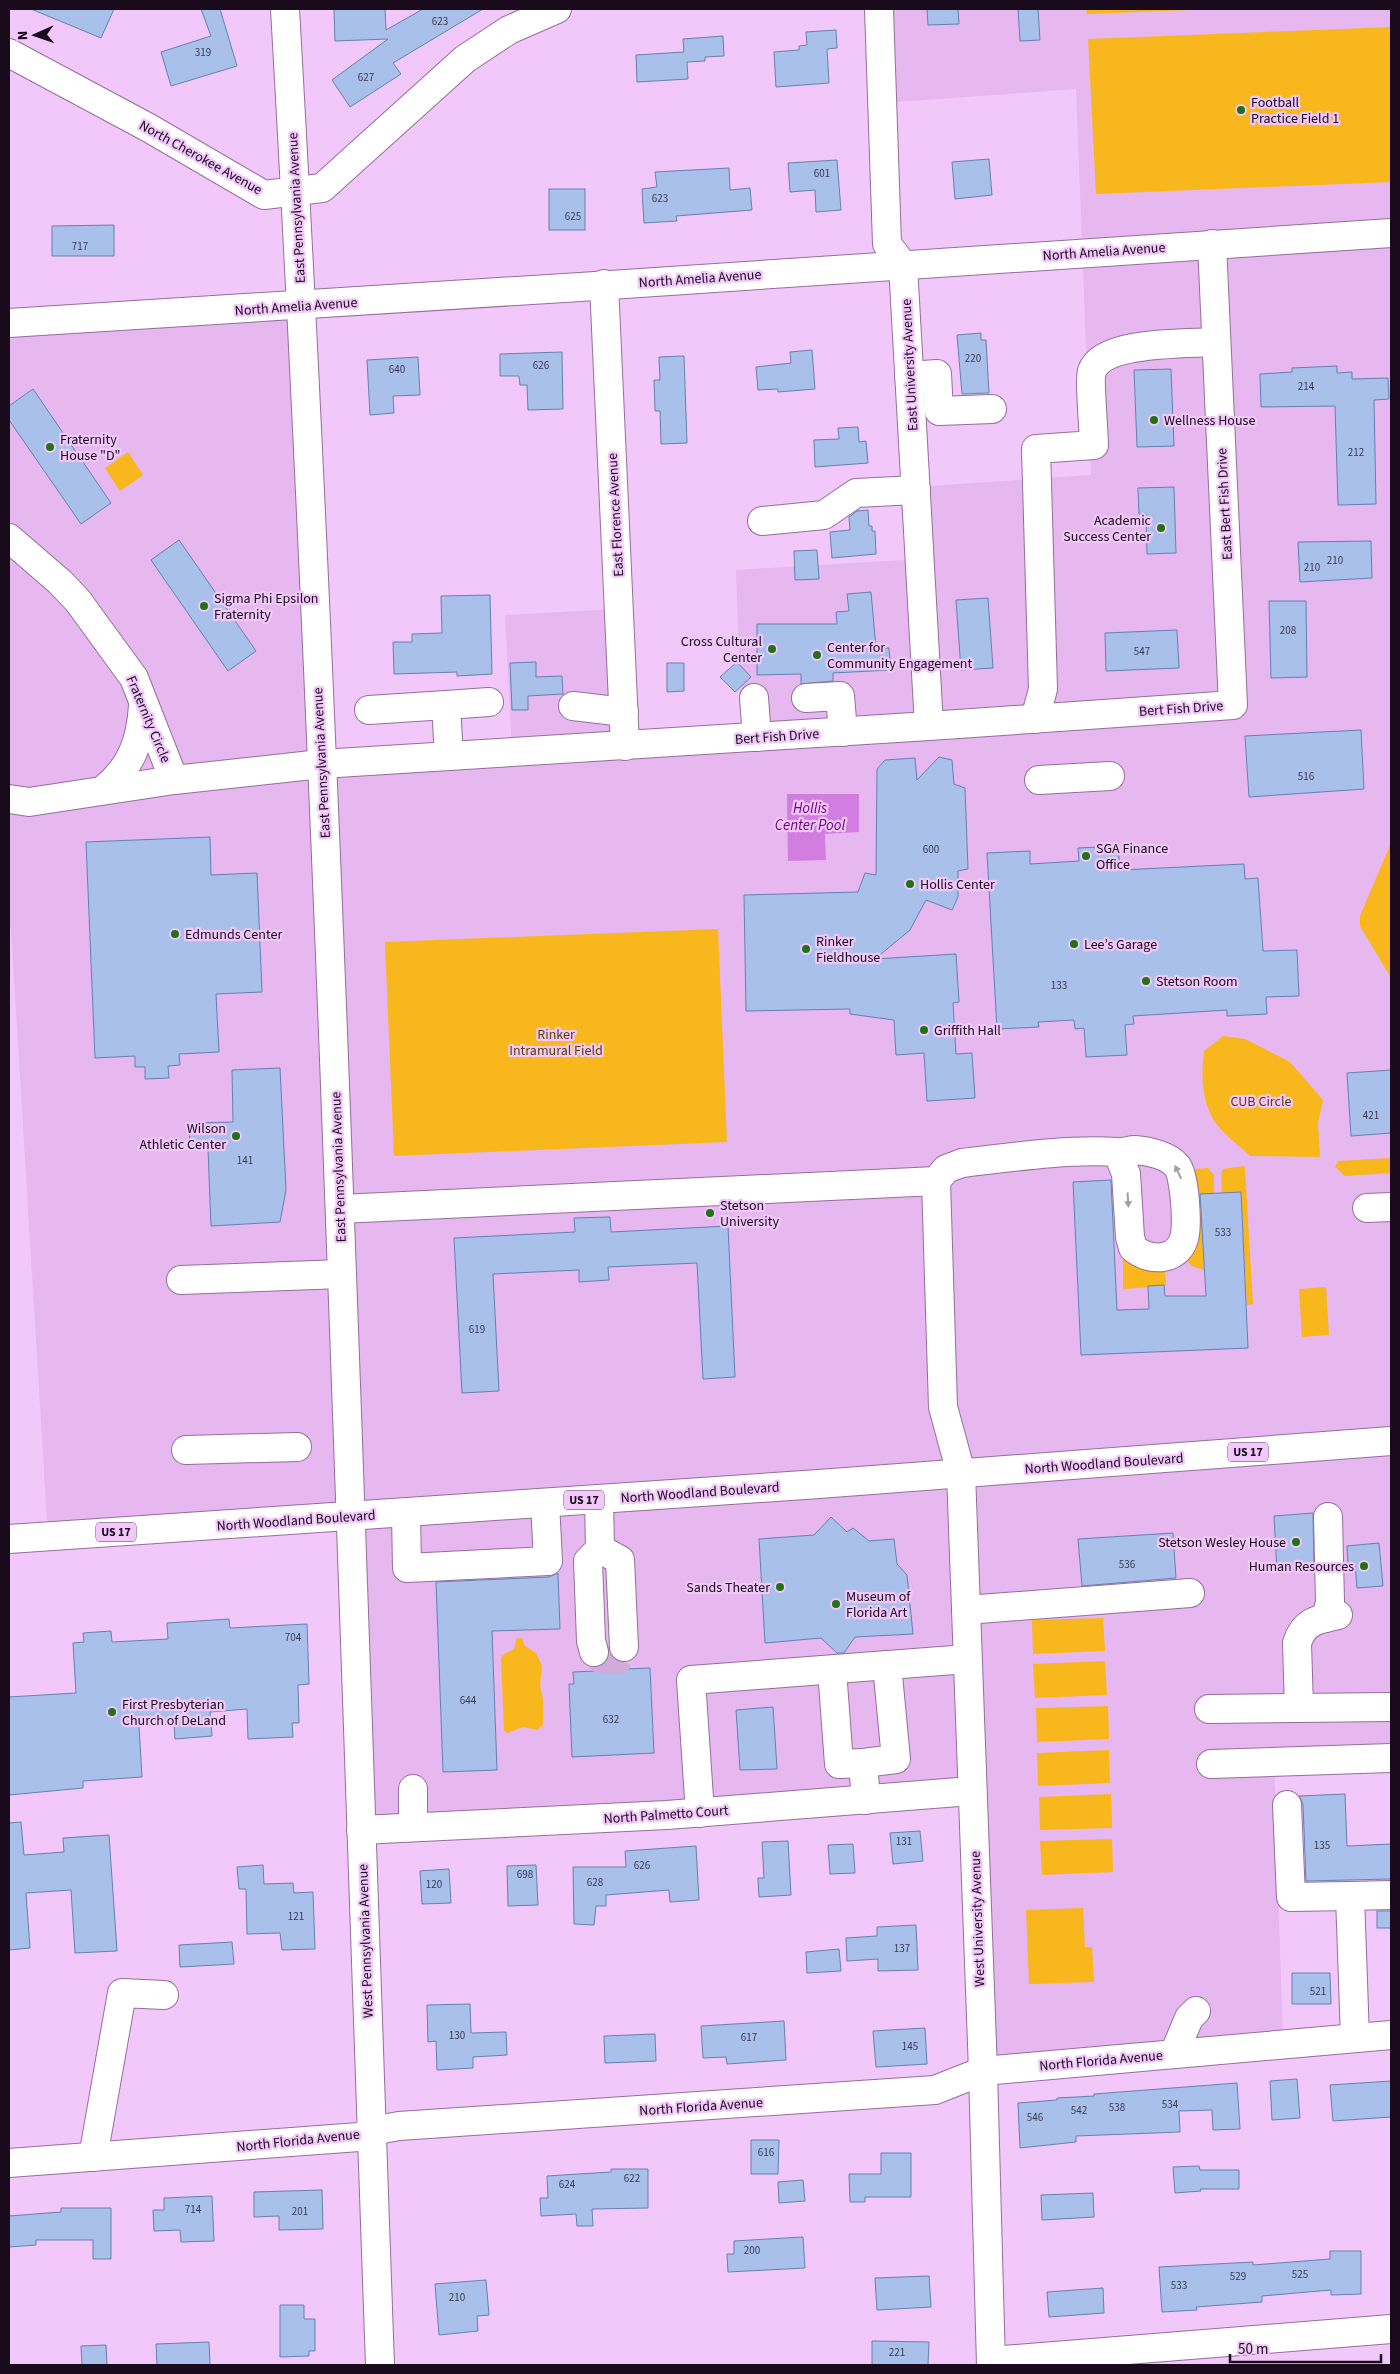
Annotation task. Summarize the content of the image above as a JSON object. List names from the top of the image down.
{
  "streets": {
    "street": [
      "North Cherokee Avenue",
      "East Pennsylvania Avenue",
      "North Amelia Avenue",
      "East University Avenue",
      "East Bert Fish Drive",
      "East Florence Avenue",
      "Bert Fish Drive",
      "Fraternity Circle",
      "US 17",
      "North Woodland Boulevard",
      "North Palmetto Court",
      "West University Avenue",
      "West Pennsylvania Avenue",
      "North Florida Avenue"
    ]
  },
  "crossings": [
    ["North Cherokee Avenue", "East Pennsylvania Avenue"],
    ["East Pennsylvania Avenue", "North Amelia Avenue"],
    ["East Pennsylvania Avenue", "Bert Fish Drive"],
    ["East Pennsylvania Avenue", "North Woodland Boulevard"],
    ["East Pennsylvania Avenue", "West Pennsylvania Avenue"],
    ["North Amelia Avenue", "East University Avenue"],
    ["North Amelia Avenue", "East Bert Fish Drive"],
    ["North Amelia Avenue", "East Florence Avenue"],
    ["East University Avenue", "Bert Fish Drive"],
    ["East Bert Fish Drive", "Bert Fish Drive"],
    ["East Florence Avenue", "Bert Fish Drive"],
    ["Bert Fish Drive", "Fraternity Circle"],
    ["North Woodland Boulevard", "West University Avenue"],
    ["North Woodland Boulevard", "West Pennsylvania Avenue"],
    ["North Palmetto Court", "West University Avenue"],
    ["North Palmetto Court", "West Pennsylvania Avenue"],
    ["West University Avenue", "North Florida Avenue"],
    ["West Pennsylvania Avenue", "North Florida Avenue"]
  ],
  "water": ["Hollis Center Pool"],
  "parks": ["Rinker Intramural Field", "CUB Circle"],
  "places": [
    "Football Practice Field 1",
    "Wellness House",
    "Fraternity House \"D\"",
    "Academic Success Center",
    "Sigma Phi Epsilon Fraternity",
    "Cross Cultural Center",
    "Center for Community Engagement",
    "SGA Finance Office",
    "Hollis Center",
    "Edmunds Center",
    "Lee’s Garage",
    "Rinker Fieldhouse",
    "Stetson Room",
    "Griffith Hall",
    "Wilson Athletic Center",
    "Stetson University",
    "Stetson Wesley House",
    "Human Resources",
    "Sands Theater",
    "Museum of Florida Art",
    "First Presbyterian Church of DeLand"
  ],
  "house_numbers": [
    "623",
    "319",
    "627",
    "601",
    "623",
    "625",
    "717",
    "220",
    "626",
    "640",
    "214",
    "212",
    "210",
    "210",
    "208",
    "547",
    "516",
    "600",
    "133",
    "421",
    "141",
    "533",
    "619",
    "536",
    "704",
    "644",
    "632",
    "131",
    "135",
    "626",
    "698",
    "628",
    "120",
    "121",
    "137",
    "521",
    "130",
    "617",
    "145",
    "534",
    "538",
    "542",
    "546",
    "616",
    "622",
    "624",
    "714",
    "201",
    "200",
    "525",
    "529",
    "533",
    "210",
    "221"
  ],
  "scale_bar": "50 m",
  "north": "left"
}
